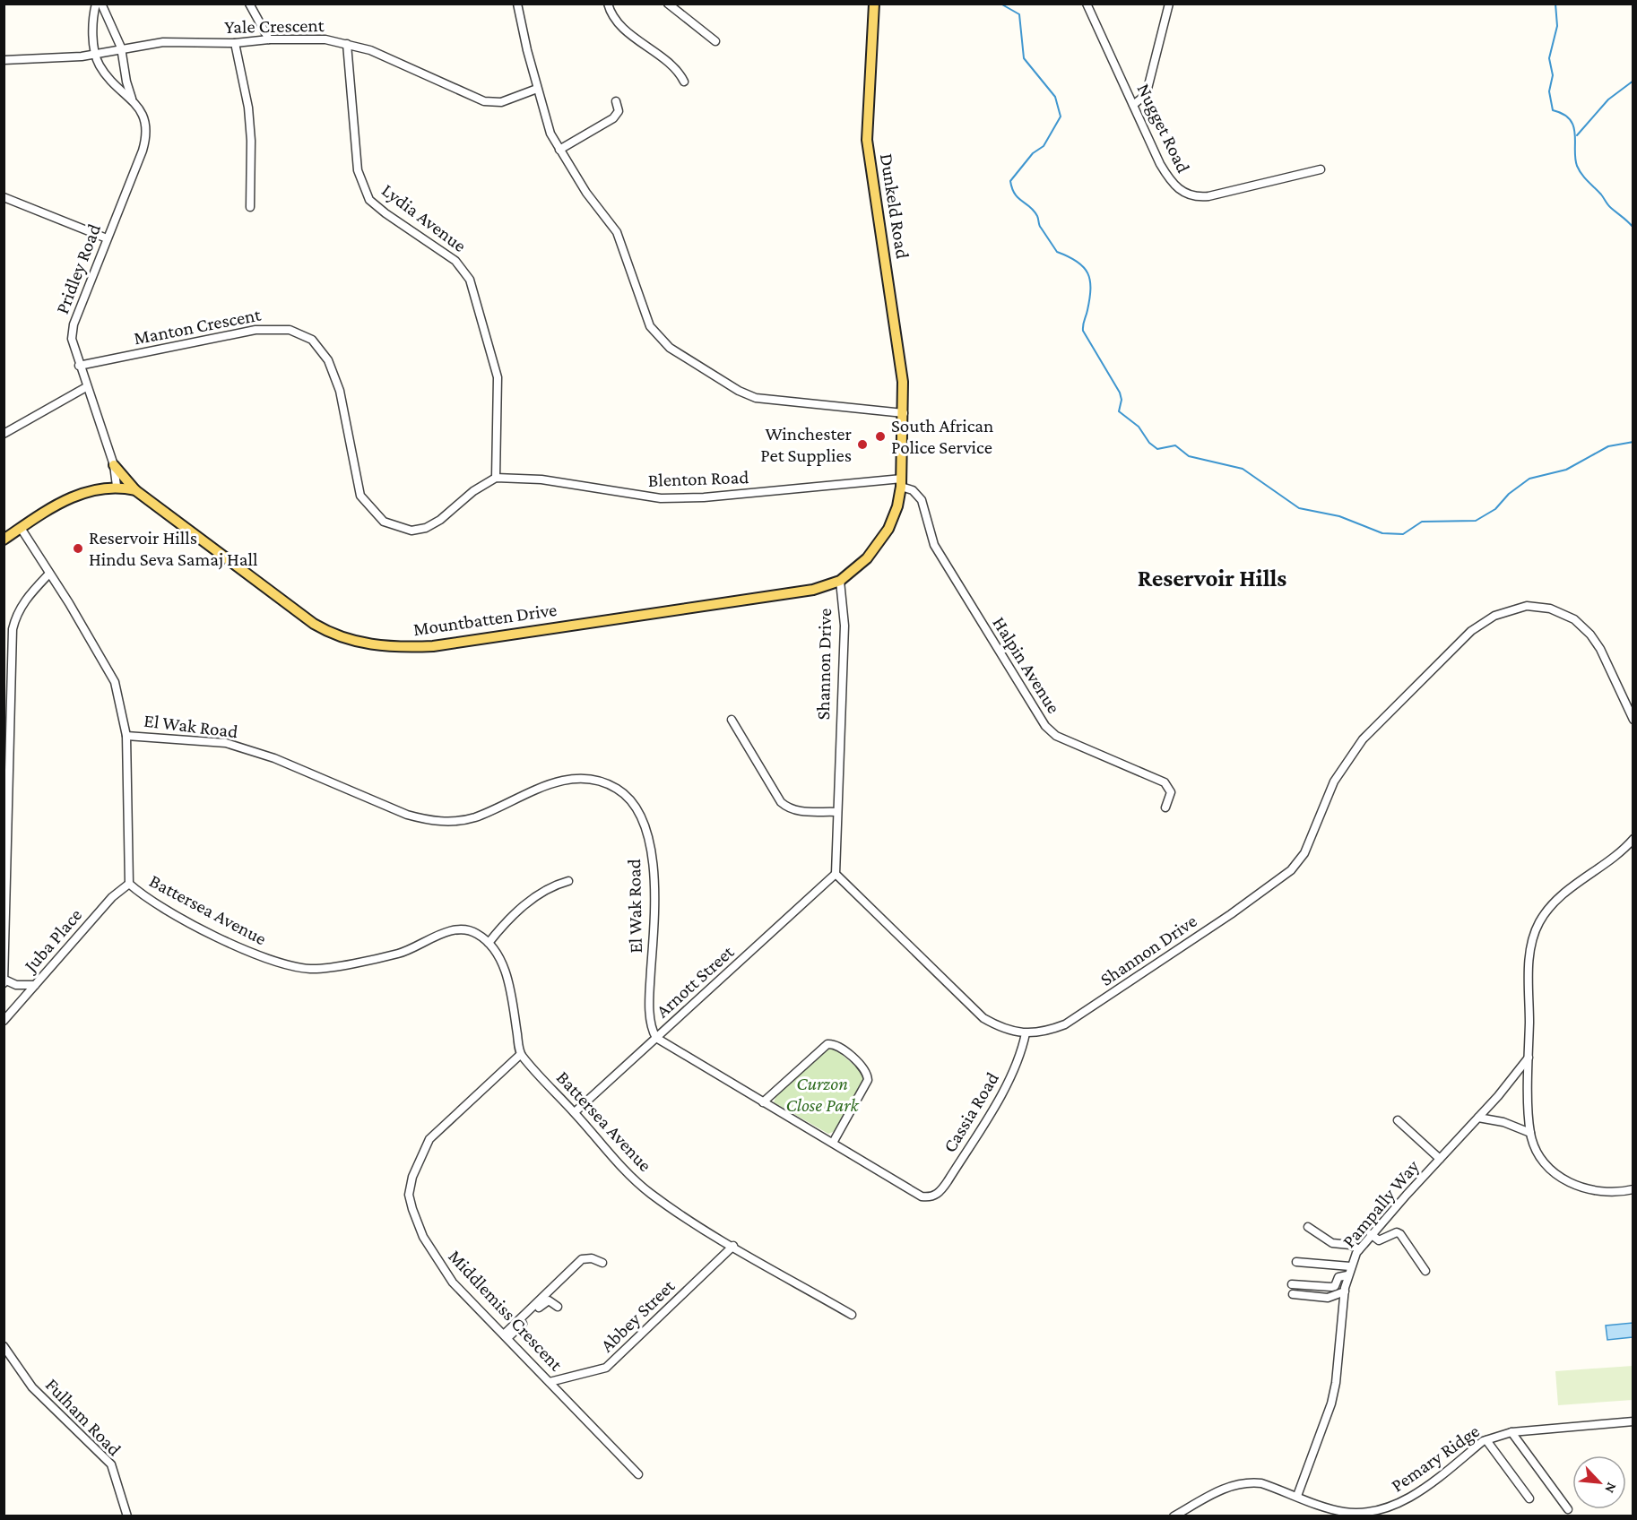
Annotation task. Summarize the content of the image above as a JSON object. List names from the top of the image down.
{
  "streets": {
    "main road": ["Dunkeld Road", "Mountbatten Drive"],
    "street": [
      "Yale Crescent",
      "Nugget Road",
      "Lydia Avenue",
      "Pridley Road",
      "Manton Crescent",
      "Blenton Road",
      "Shannon Drive",
      "Halpin Avenue",
      "El Wak Road",
      "Battersea Avenue",
      "Juba Place",
      "Arnott Street",
      "Cassia Road",
      "Pampally Way",
      "Middlemiss Crescent",
      "Abbey Street",
      "Fulham Road",
      "Pemary Ridge"
    ]
  },
  "crossings": [
    ["Yale Crescent", "Lydia Avenue"],
    ["Yale Crescent", "Pridley Road"],
    ["Dunkeld Road", "Mountbatten Drive"],
    ["Lydia Avenue", "Manton Crescent"],
    ["Lydia Avenue", "Blenton Road"],
    ["Pridley Road", "Manton Crescent"],
    ["Pridley Road", "Mountbatten Drive"],
    ["Manton Crescent", "Blenton Road"],
    ["Blenton Road", "Mountbatten Drive"],
    ["Blenton Road", "Halpin Avenue"],
    ["Mountbatten Drive", "Shannon Drive"],
    ["Mountbatten Drive", "Halpin Avenue"],
    ["Mountbatten Drive", "Battersea Avenue"],
    ["Shannon Drive", "Arnott Street"],
    ["Shannon Drive", "Cassia Road"],
    ["El Wak Road", "Battersea Avenue"],
    ["El Wak Road", "Arnott Street"],
    ["Battersea Avenue", "Juba Place"],
    ["Battersea Avenue", "Arnott Street"],
    ["Battersea Avenue", "Middlemiss Crescent"],
    ["Battersea Avenue", "Abbey Street"],
    ["Pampally Way", "Pemary Ridge"],
    ["Middlemiss Crescent", "Abbey Street"]
  ],
  "districts": ["Reservoir Hills"],
  "parks": ["Curzon Close Park"],
  "places": ["South African Police Service", "Winchester Pet Supplies", "Reservoir Hills Hindu Seva Samaj Hall"],
  "north": "bottom right"
}
